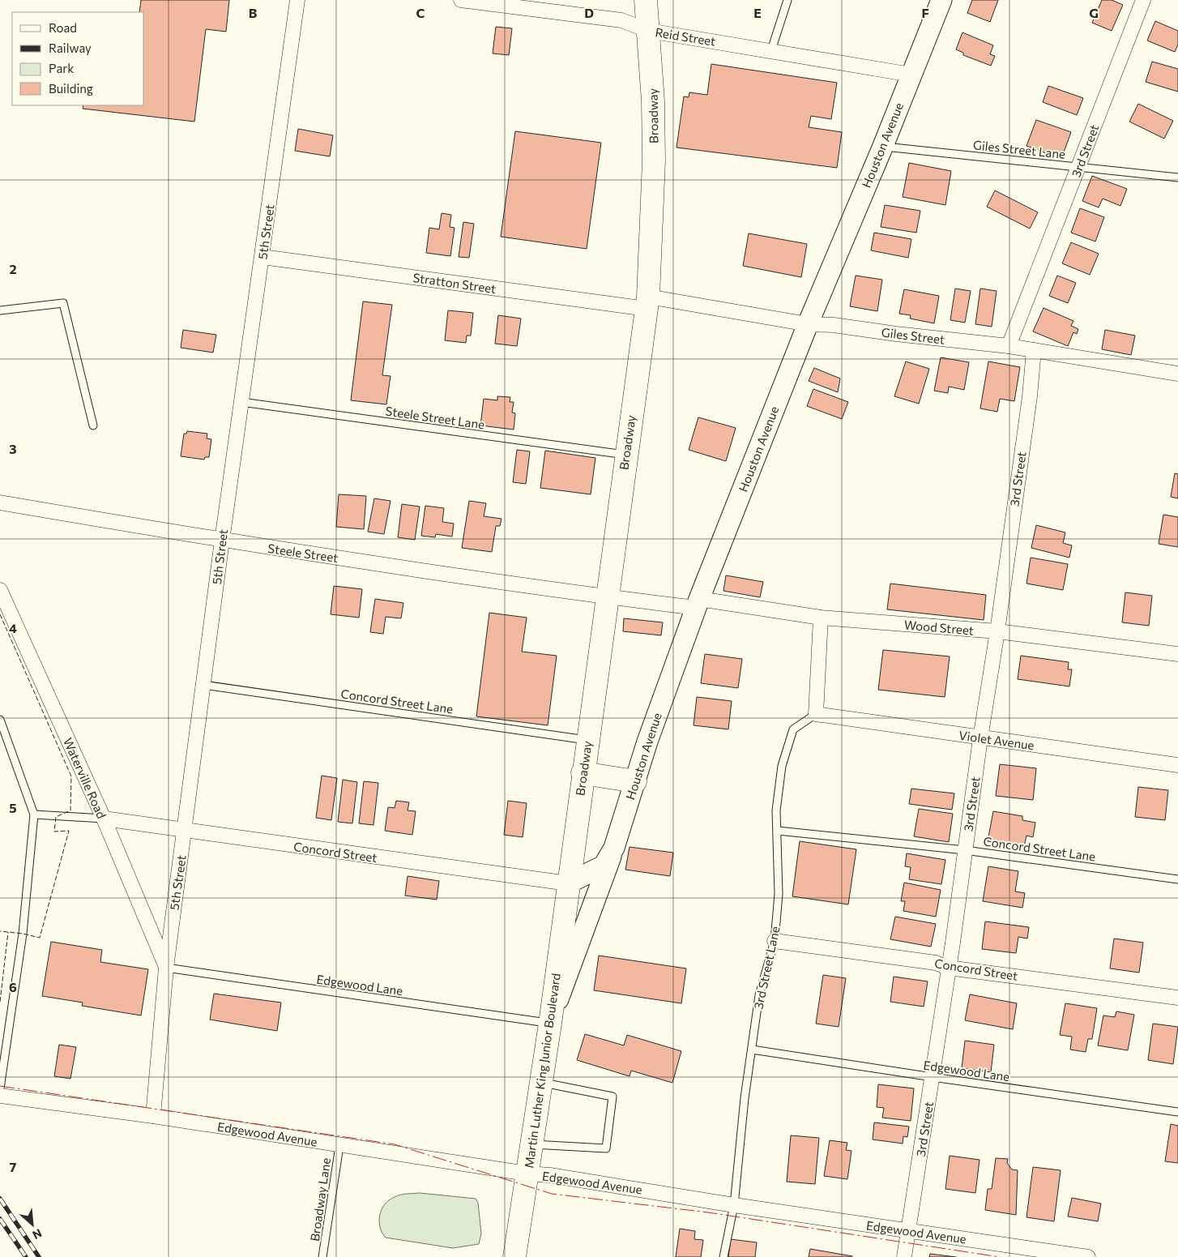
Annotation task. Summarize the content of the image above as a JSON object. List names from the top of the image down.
{
  "streets": {
    "main road": ["Broadway", "Martin Luther King Junior Boulevard"],
    "street": [
      "Reid Street",
      "Houston Avenue",
      "3rd Street",
      "5th Street",
      "Stratton Street",
      "Giles Street",
      "Steele Street",
      "Wood Street",
      "Violet Avenue",
      "Waterville Road",
      "Concord Street",
      "Edgewood Avenue"
    ],
    "lane": [
      "Giles Street Lane",
      "Steele Street Lane",
      "Concord Street Lane",
      "3rd Street Lane",
      "Edgewood Lane",
      "Broadway Lane"
    ]
  },
  "crossings": [
    ["Reid Street", "Broadway"],
    ["Reid Street", "Houston Avenue"],
    ["Broadway", "Houston Avenue"],
    ["Broadway", "Stratton Street"],
    ["Broadway", "Giles Street"],
    ["Broadway", "Steele Street Lane"],
    ["Broadway", "Steele Street"],
    ["Broadway", "Wood Street"],
    ["Broadway", "Concord Street Lane"],
    ["Broadway", "Concord Street"],
    ["Broadway", "Martin Luther King Junior Boulevard"],
    ["Houston Avenue", "Giles Street Lane"],
    ["Houston Avenue", "Giles Street"],
    ["Houston Avenue", "Wood Street"],
    ["Houston Avenue", "Concord Street"],
    ["Houston Avenue", "Martin Luther King Junior Boulevard"],
    ["Giles Street Lane", "3rd Street"],
    ["3rd Street", "Giles Street"],
    ["3rd Street", "Wood Street"],
    ["3rd Street", "Concord Street Lane"],
    ["3rd Street", "Violet Avenue"],
    ["3rd Street", "Concord Street"],
    ["3rd Street", "Edgewood Lane"],
    ["3rd Street", "Edgewood Avenue"],
    ["5th Street", "Stratton Street"],
    ["5th Street", "Steele Street Lane"],
    ["5th Street", "Steele Street"],
    ["5th Street", "Concord Street Lane"],
    ["5th Street", "Waterville Road"],
    ["5th Street", "Concord Street"],
    ["5th Street", "Edgewood Lane"],
    ["5th Street", "Edgewood Avenue"],
    ["Stratton Street", "Giles Street"],
    ["Steele Street", "Wood Street"],
    ["Concord Street Lane", "3rd Street Lane"],
    ["Violet Avenue", "3rd Street Lane"],
    ["Waterville Road", "Concord Street"],
    ["Waterville Road", "Edgewood Lane"],
    ["Concord Street", "3rd Street Lane"],
    ["Concord Street", "Martin Luther King Junior Boulevard"],
    ["3rd Street Lane", "Edgewood Lane"],
    ["3rd Street Lane", "Edgewood Avenue"],
    ["Edgewood Lane", "Martin Luther King Junior Boulevard"],
    ["Martin Luther King Junior Boulevard", "Edgewood Avenue"],
    ["Edgewood Avenue", "Broadway Lane"]
  ],
  "legend": [
    "Road",
    "Railway",
    "Park",
    "Building"
  ],
  "north": "bottom right",
  "grid": {
    "columns": [
      "B",
      "C",
      "D",
      "E",
      "F",
      "G"
    ],
    "rows": [
      "2",
      "3",
      "4",
      "5",
      "6",
      "7"
    ]
  }
}
